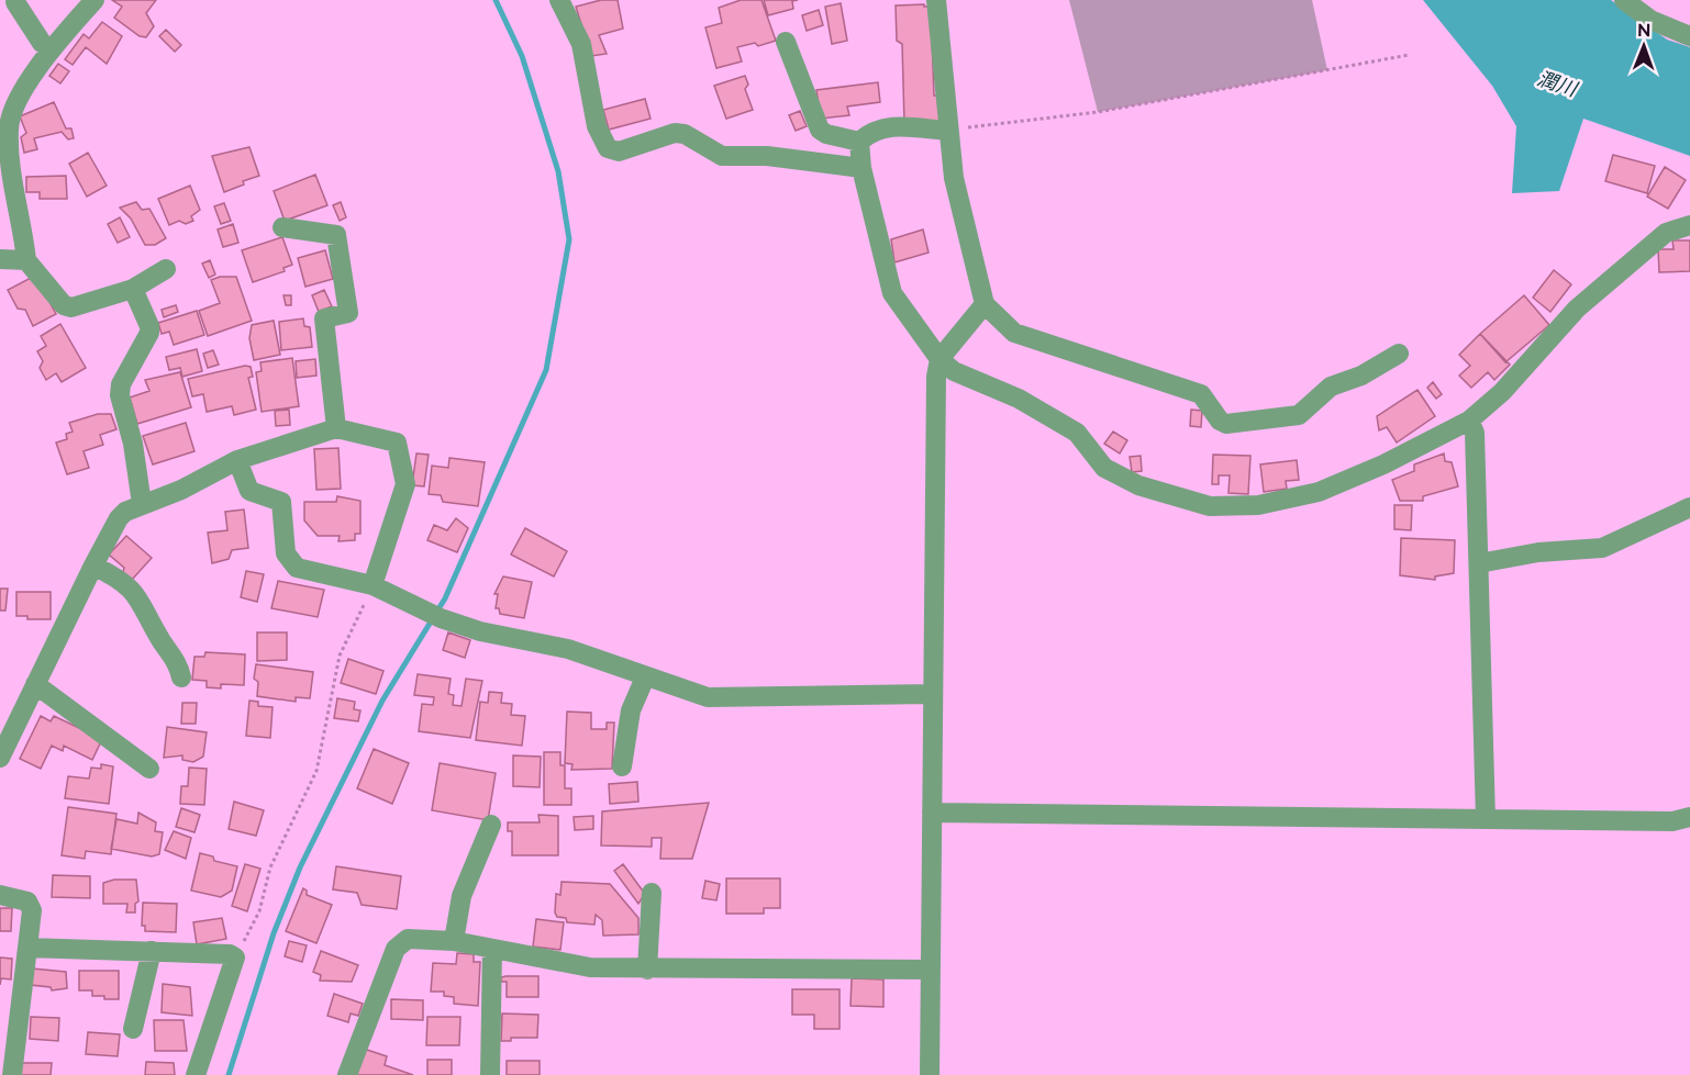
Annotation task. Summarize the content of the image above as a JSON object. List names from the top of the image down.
{
  "water": ["潤川"],
  "north": "top"
}
